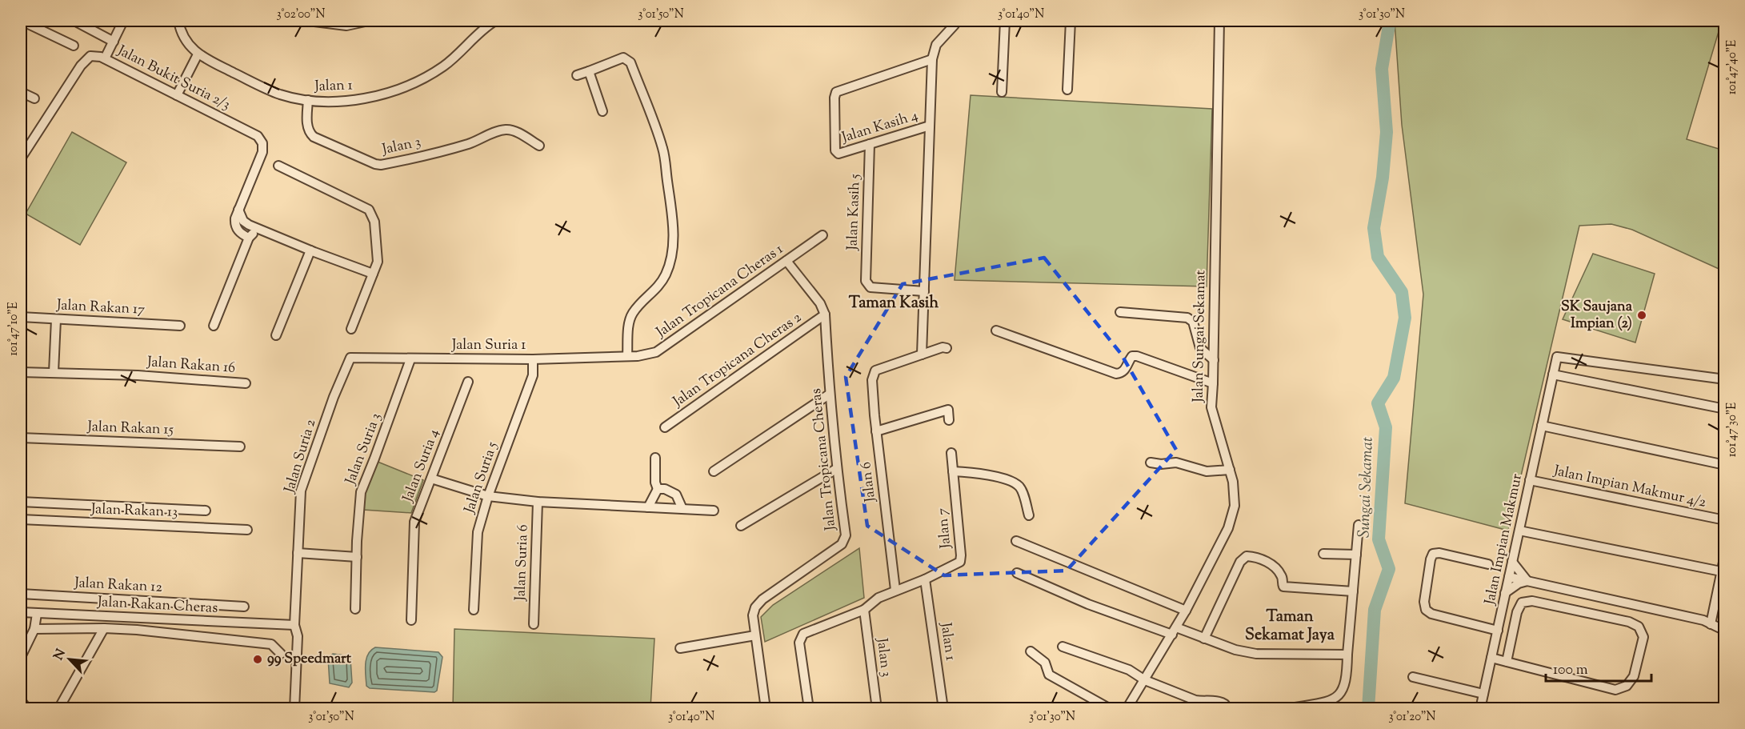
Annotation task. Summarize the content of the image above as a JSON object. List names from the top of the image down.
{
  "streets": {
    "street": [
      "Jalan Bukit Suria 2/3",
      "Jalan 1",
      "Jalan Kasih 4",
      "Jalan 3",
      "Jalan Kasih 5",
      "Jalan Tropicana Cheras 1",
      "Jalan Rakan 17",
      "Jalan Sungai Sekamat",
      "Jalan Suria 1",
      "Jalan Tropicana Cheras 2",
      "Jalan Rakan 16",
      "Jalan Rakan 15",
      "Jalan Suria 3",
      "Jalan Suria 2",
      "Jalan Tropicana Cheras",
      "Jalan Suria 4",
      "Jalan Suria 5",
      "Jalan 6",
      "Jalan Impian Makmur 4/2",
      "Jalan Rakan 13",
      "Jalan 7",
      "Jalan Impian Makmur",
      "Jalan Suria 6",
      "Jalan Rakan 12",
      "Jalan Rakan Cheras"
    ]
  },
  "crossings": [
    ["Jalan 1", "Jalan 3"],
    ["Jalan 1", "Jalan 7"],
    ["Jalan Kasih 4", "Jalan Kasih 5"],
    ["Jalan Tropicana Cheras 1", "Jalan Suria 1"],
    ["Jalan Tropicana Cheras 1", "Jalan Tropicana Cheras"],
    ["Jalan Suria 1", "Jalan Suria 3"],
    ["Jalan Suria 1", "Jalan Suria 2"],
    ["Jalan Suria 1", "Jalan Suria 5"],
    ["Jalan Tropicana Cheras 2", "Jalan Tropicana Cheras"],
    ["Jalan Suria 2", "Jalan Rakan Cheras"],
    ["Jalan Impian Makmur 4/2", "Jalan Impian Makmur"]
  ],
  "districts": ["Taman Kasih", "Taman Sekamat Jaya"],
  "water": ["Sungai Sekamat"],
  "places": ["SK Saujana Impian (2)", "99 Speedmart"],
  "scale_bar": "100 m",
  "north": "top left",
  "coordinates": [
    "3°02'00\"N",
    "3°01'50\"N",
    "3°01'40\"N",
    "3°01'30\"N",
    "101°47'40\"E",
    "101°47'10\"E",
    "101°47'30\"E",
    "3°01'20\"N"
  ]
}
